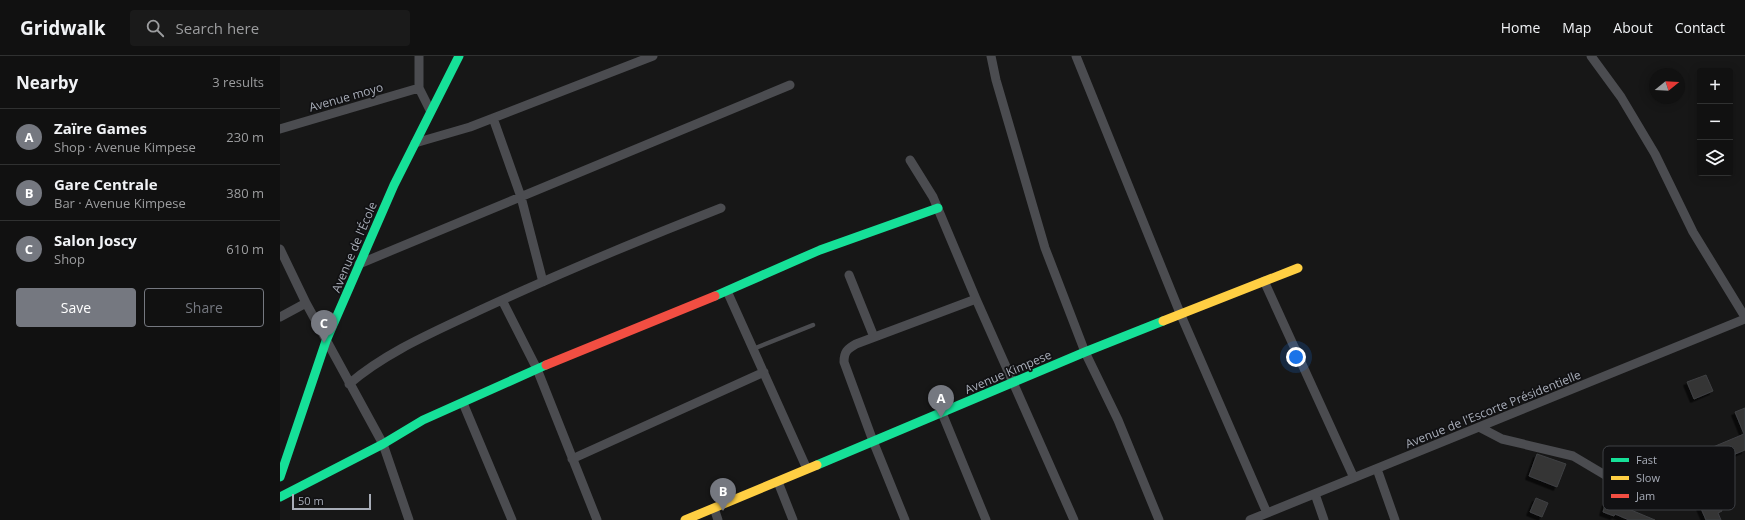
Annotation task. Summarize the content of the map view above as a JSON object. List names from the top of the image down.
{
  "streets": {
    "street": [
      "Avenue moyo",
      "Avenue de l'École",
      "Avenue Kimpese",
      "Avenue de l'Escorte Présidentielle"
    ]
  },
  "legend": ["Fast", "Slow", "Jam"],
  "scale_bar": "50 m",
  "north": "right",
  "page": {
    "header": "Gridwalk",
    "search": "Search here",
    "nav": [
      "Home",
      "Map",
      "About",
      "Contact"
    ],
    "heading": ["Nearby", "3 results"],
    "map_buttons": ["+", "−"],
    "list": [
      {
        "mark": "A",
        "name": "Zaïre Games",
        "note": "Shop · Avenue Kimpese",
        "value": "230 m"
      },
      {
        "mark": "B",
        "name": "Gare Centrale",
        "note": "Bar · Avenue Kimpese",
        "value": "380 m"
      },
      {
        "mark": "C",
        "name": "Salon Joscy",
        "note": "Shop",
        "value": "610 m"
      }
    ],
    "buttons": ["Save", "Share"],
    "pins": ["C", "A", "B"],
    "scale": "50 m"
  }
}
